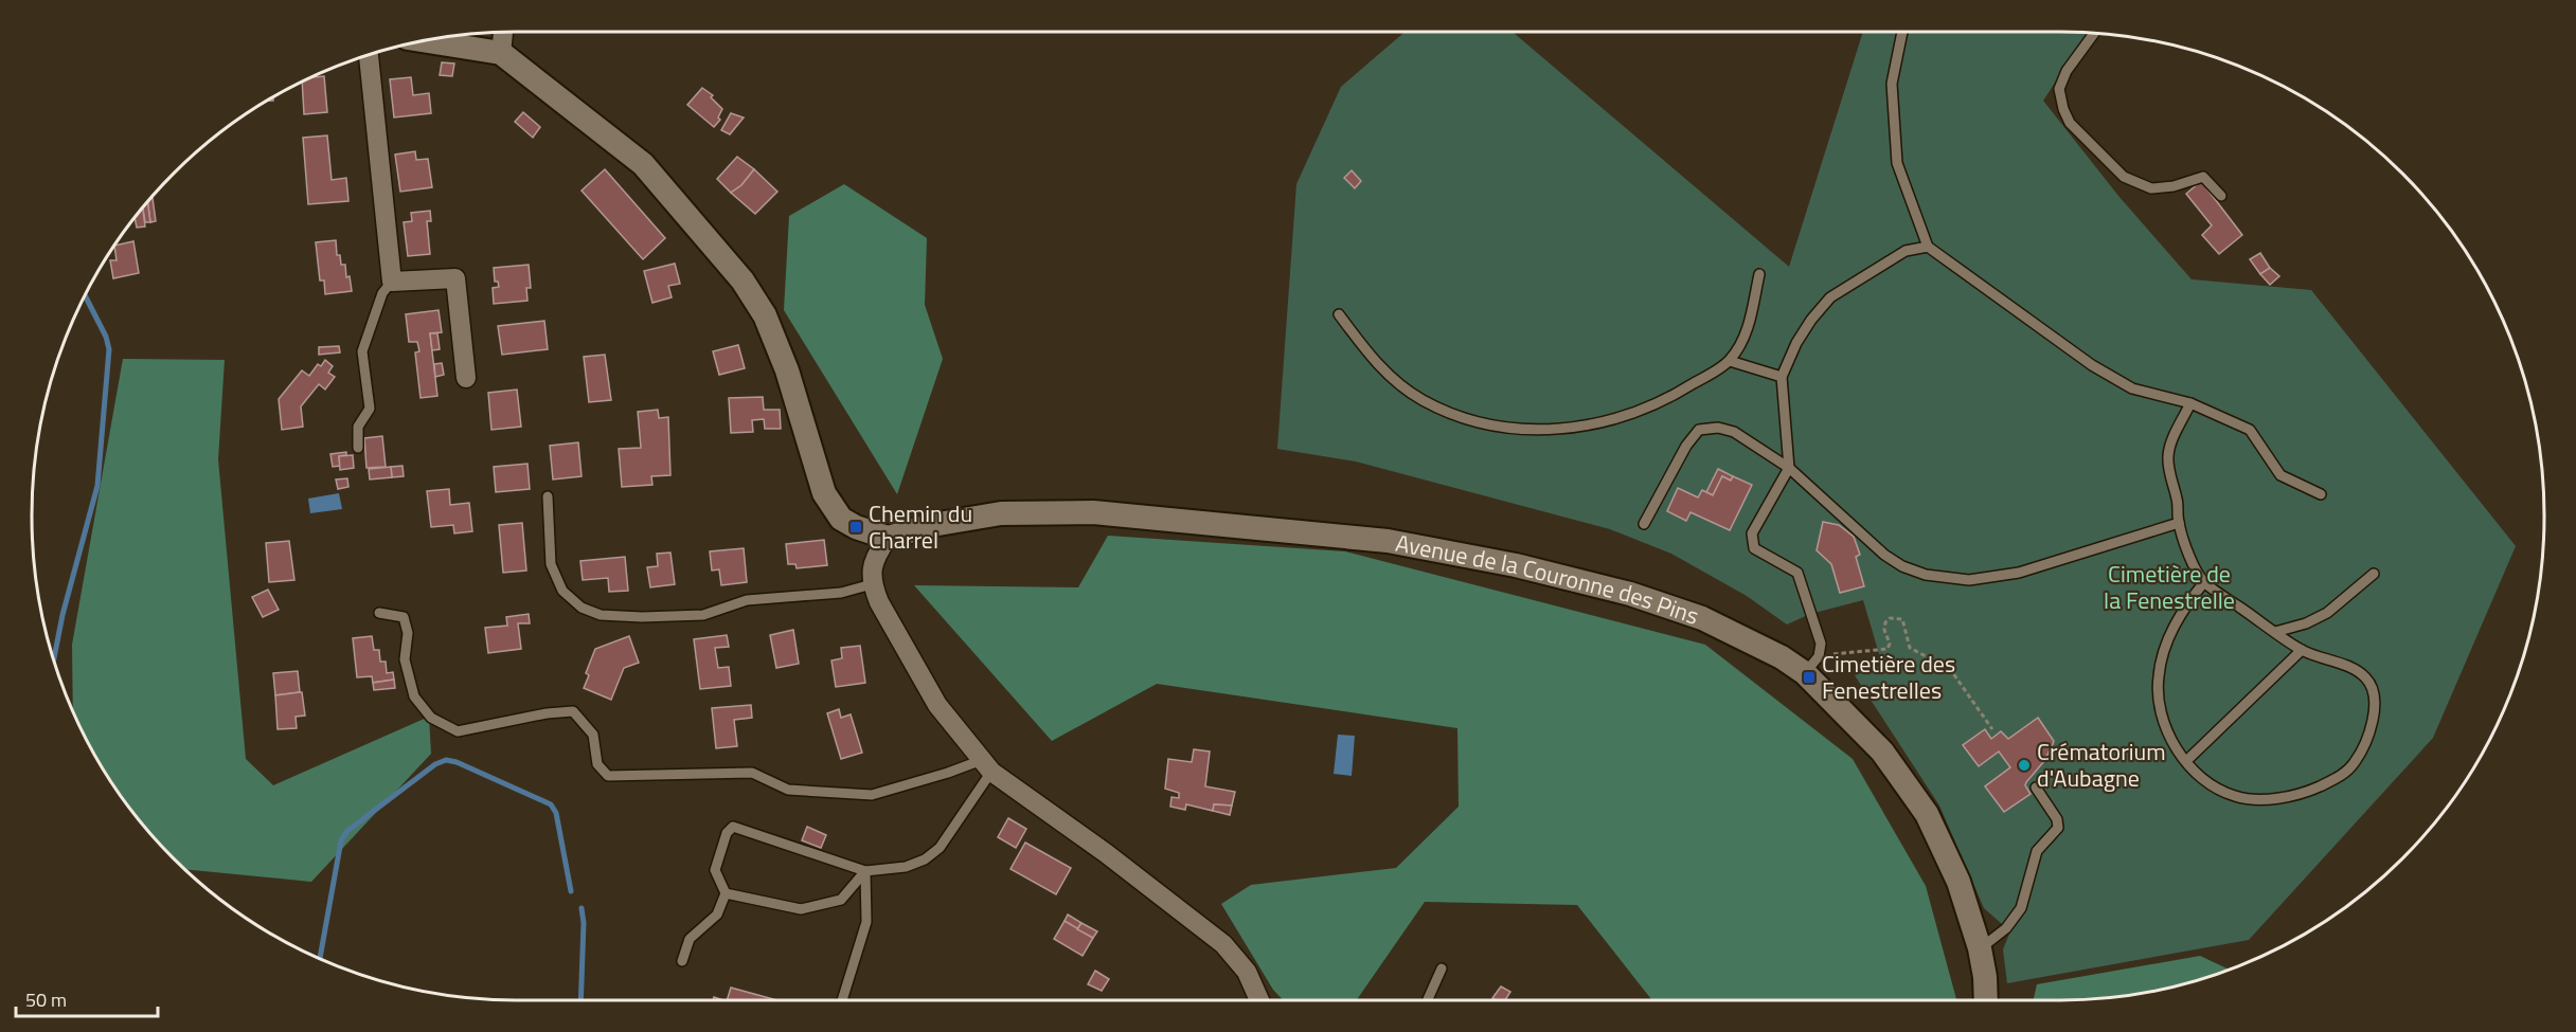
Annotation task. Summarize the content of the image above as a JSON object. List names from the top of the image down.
{
  "streets": {
    "street": ["Avenue de la Couronne des Pins"]
  },
  "parks": ["Cimetière de la Fenestrelle"],
  "places": {
    "transit": ["Chemin du Charrel", "Cimetière des Fenestrelles"],
    "other": ["Crématorium d'Aubagne"]
  },
  "scale_bar": "50 m"
}
